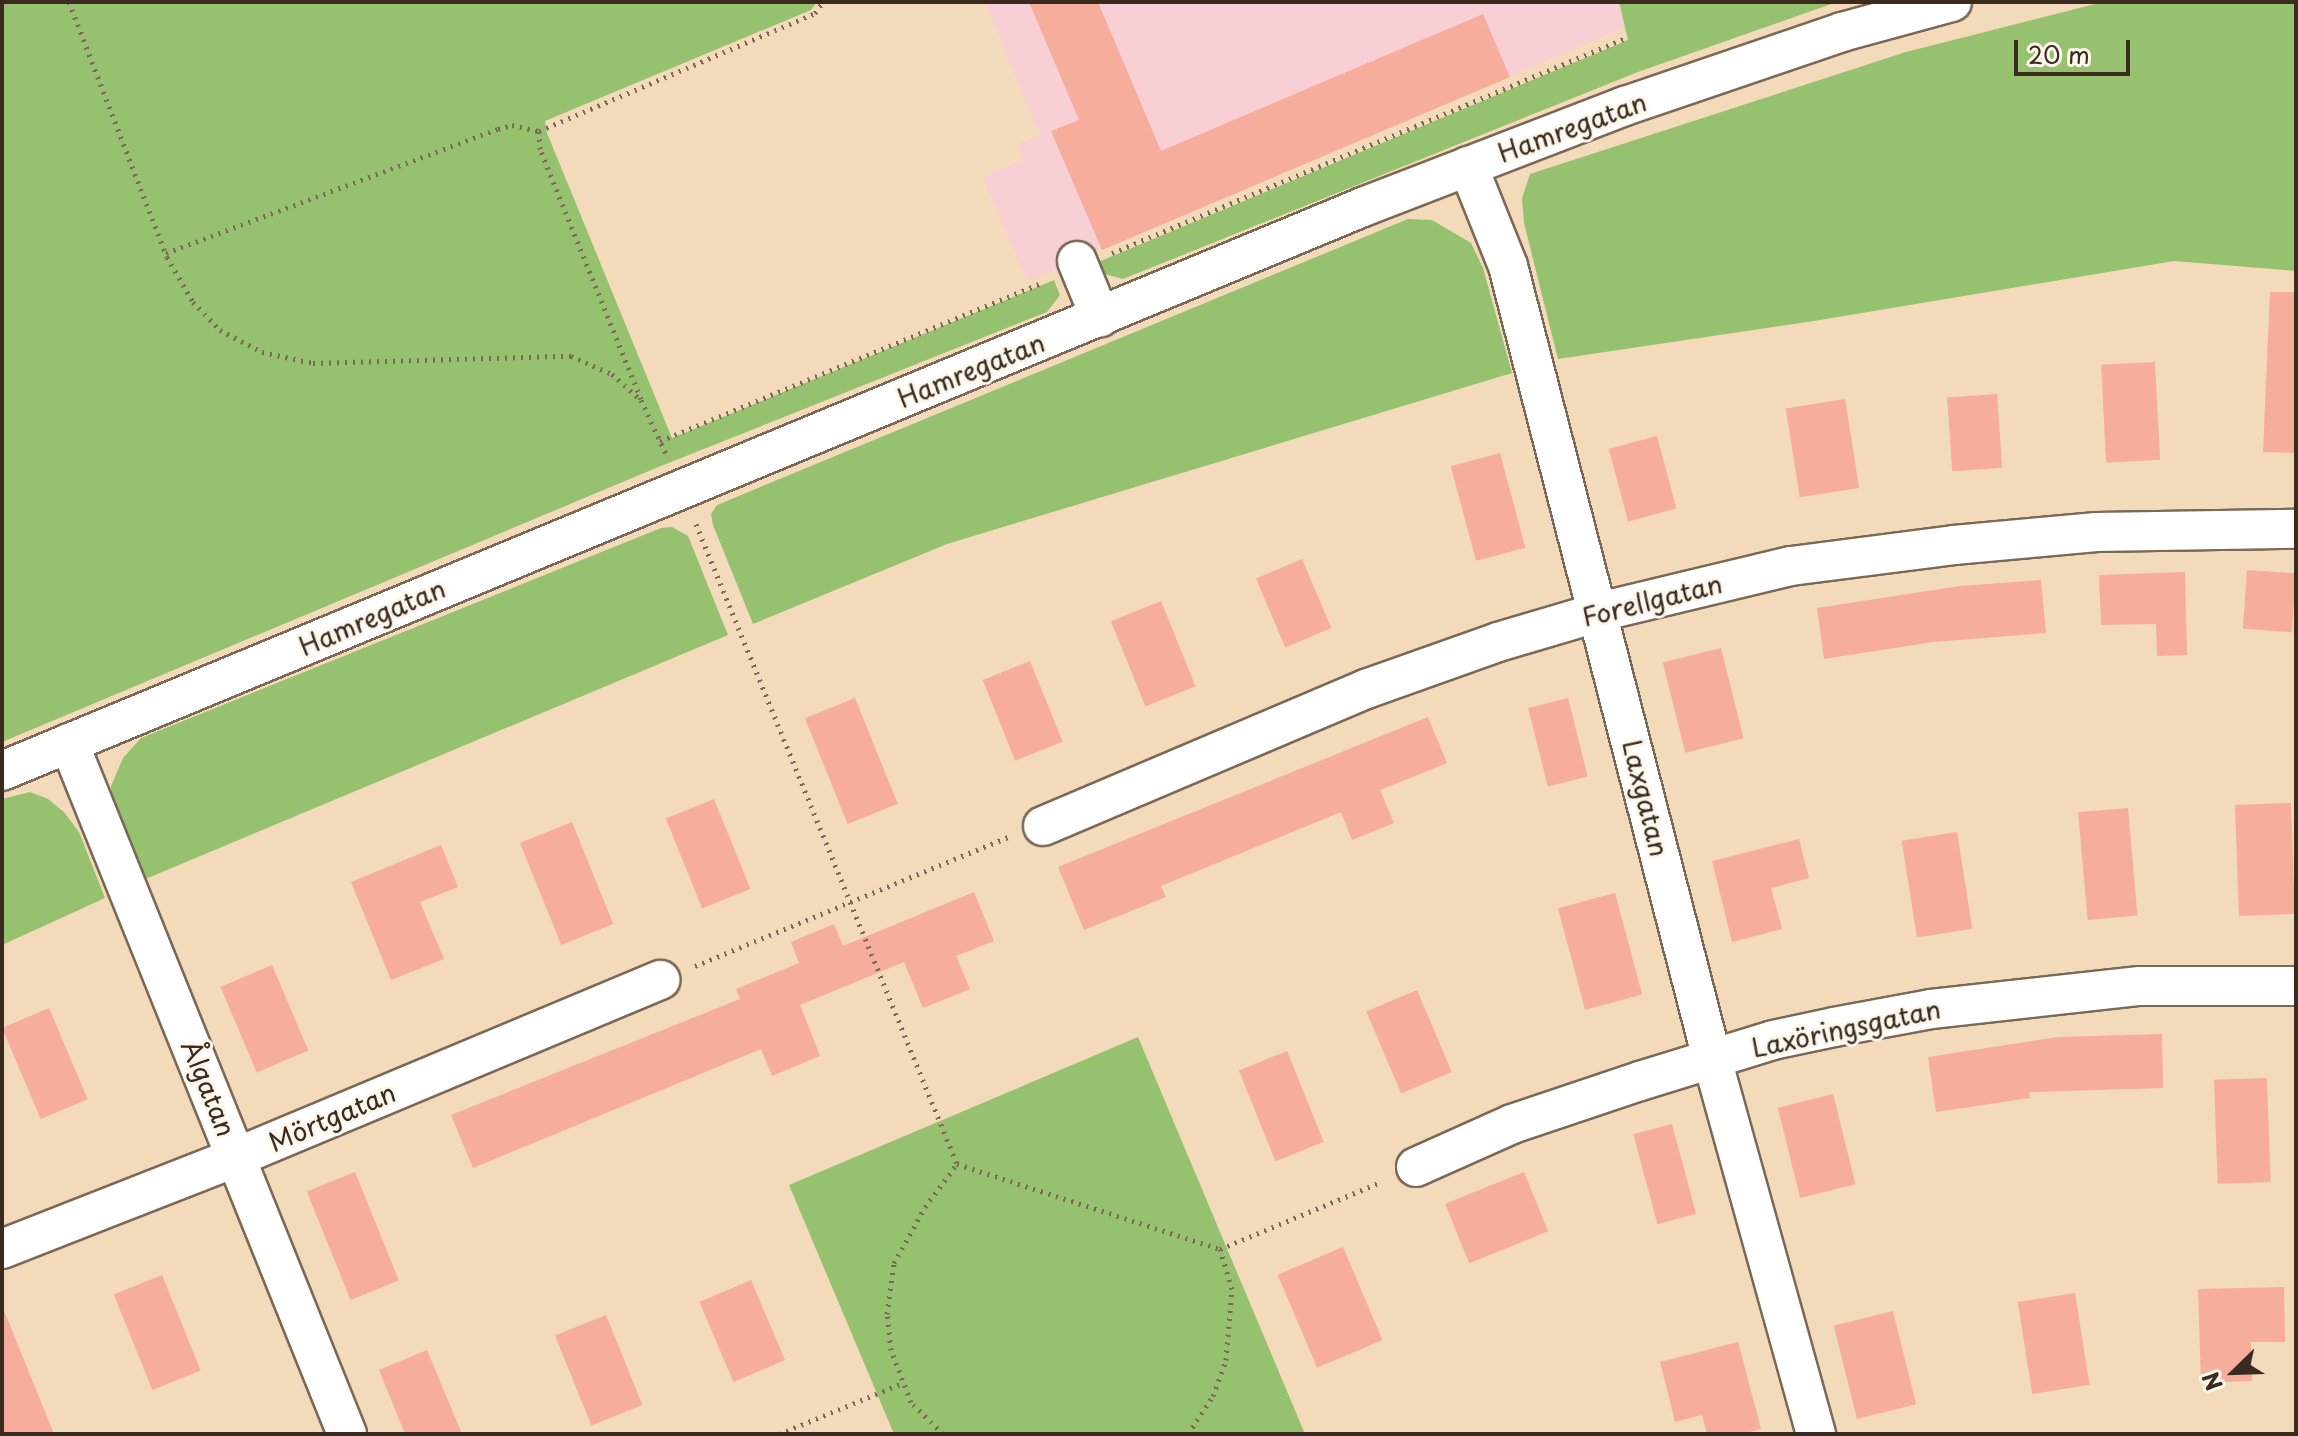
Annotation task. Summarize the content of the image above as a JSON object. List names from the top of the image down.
{
  "streets": {
    "street": [
      "Hamregatan",
      "Forellgatan",
      "Laxgatan",
      "Laxöringsgatan",
      "Ålgatan",
      "Mörtgatan"
    ]
  },
  "crossings": [
    ["Hamregatan", "Laxgatan"],
    ["Hamregatan", "Ålgatan"],
    ["Forellgatan", "Laxgatan"],
    ["Laxgatan", "Laxöringsgatan"],
    ["Ålgatan", "Mörtgatan"]
  ],
  "scale_bar": "20 m",
  "north": "bottom left"
}
